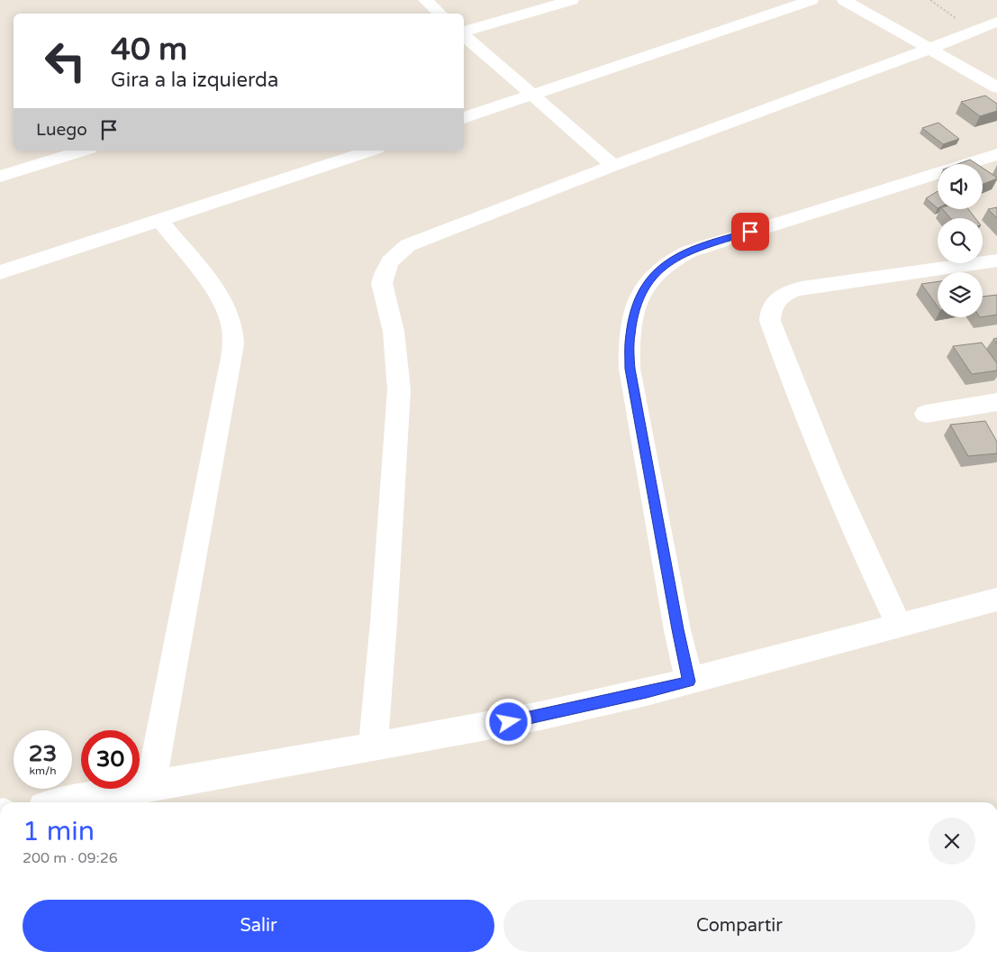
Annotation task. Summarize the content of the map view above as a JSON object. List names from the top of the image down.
{
  "page": {
    "turn": ["40 m", "Gira a la izquierda"],
    "then": "Luego",
    "speed": "23 km/h",
    "limit": "30",
    "heading": ["1 min", "200 m · 09:26"],
    "buttons": ["Salir", "Compartir"]
  }
}
